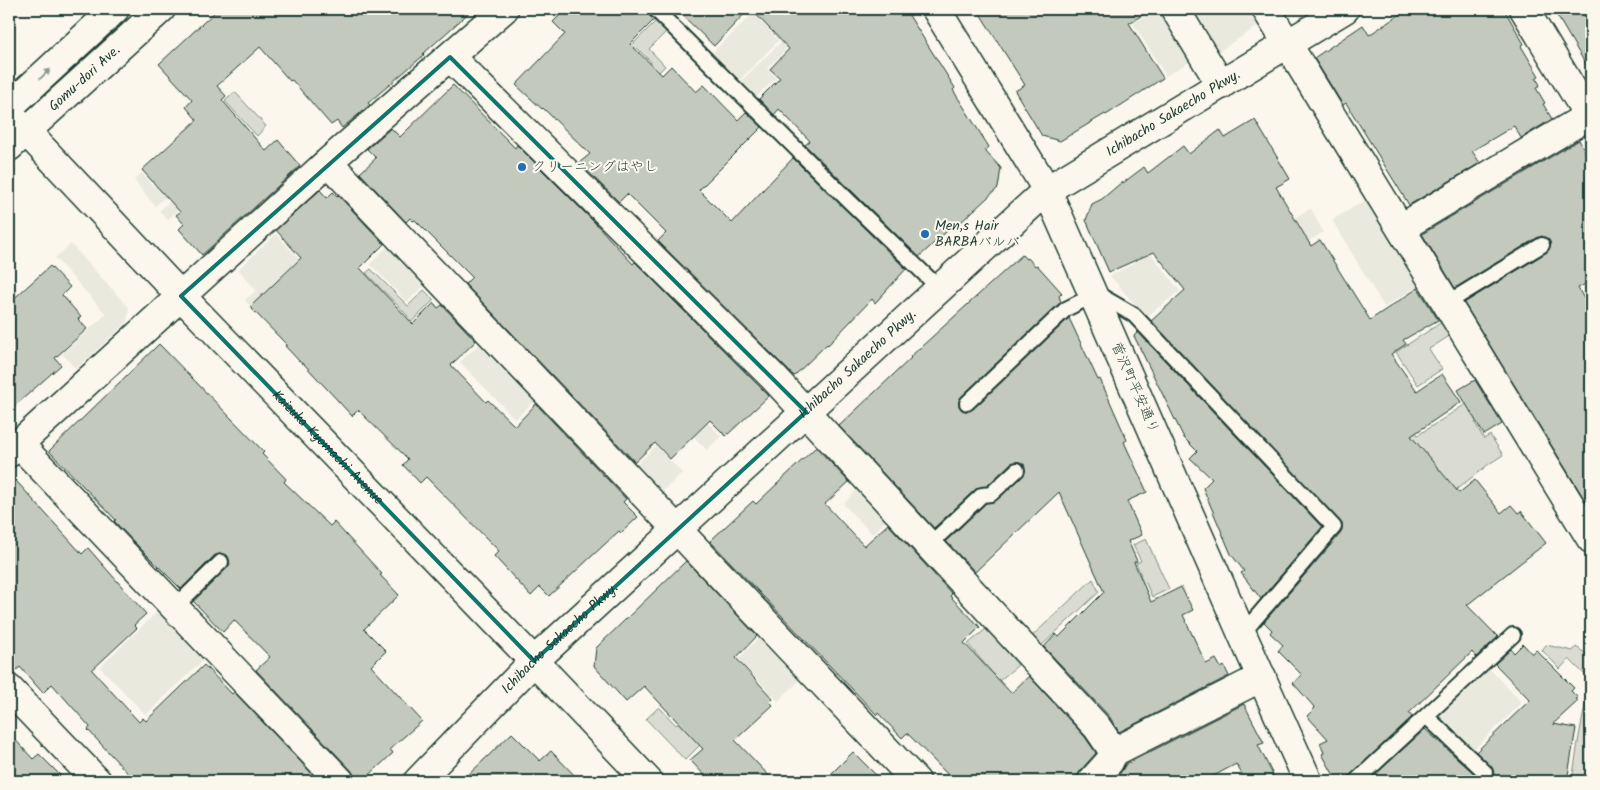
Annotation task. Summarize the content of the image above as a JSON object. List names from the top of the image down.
{
  "streets": {
    "street": [
      "Gomu-dori Ave.",
      "Ichibacho Sakaecho Pkwy.",
      "菅沢町平安通り",
      "Kaizuka Kyomachi Avenue"
    ]
  },
  "crossings": [
    ["Gomu-dori Ave.", "Kaizuka Kyomachi Avenue"],
    ["Ichibacho Sakaecho Pkwy.", "菅沢町平安通り"],
    ["Ichibacho Sakaecho Pkwy.", "Kaizuka Kyomachi Avenue"]
  ],
  "places": ["クリーニングはやし", "Men,s Hair BARBAバルバ"]
}
